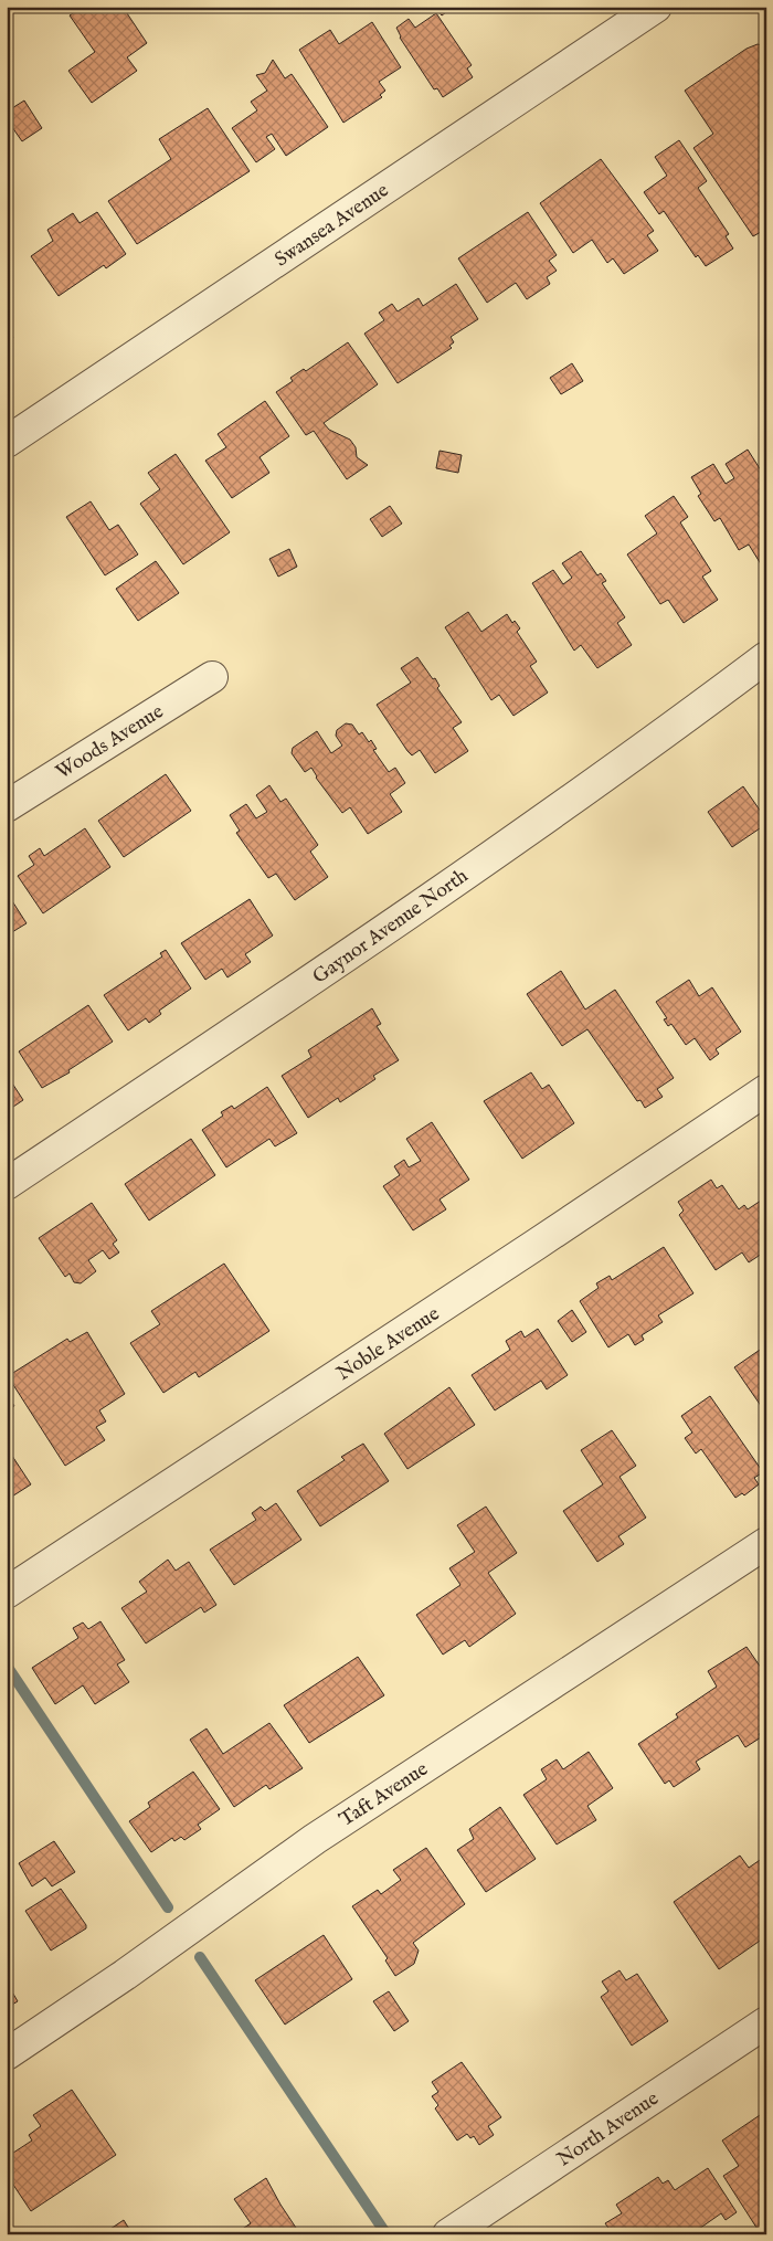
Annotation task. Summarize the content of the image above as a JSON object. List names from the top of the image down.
{
  "streets": {
    "street": [
      "Swansea Avenue",
      "Woods Avenue",
      "Gaynor Avenue North",
      "Noble Avenue",
      "Taft Avenue",
      "North Avenue"
    ]
  }
}
